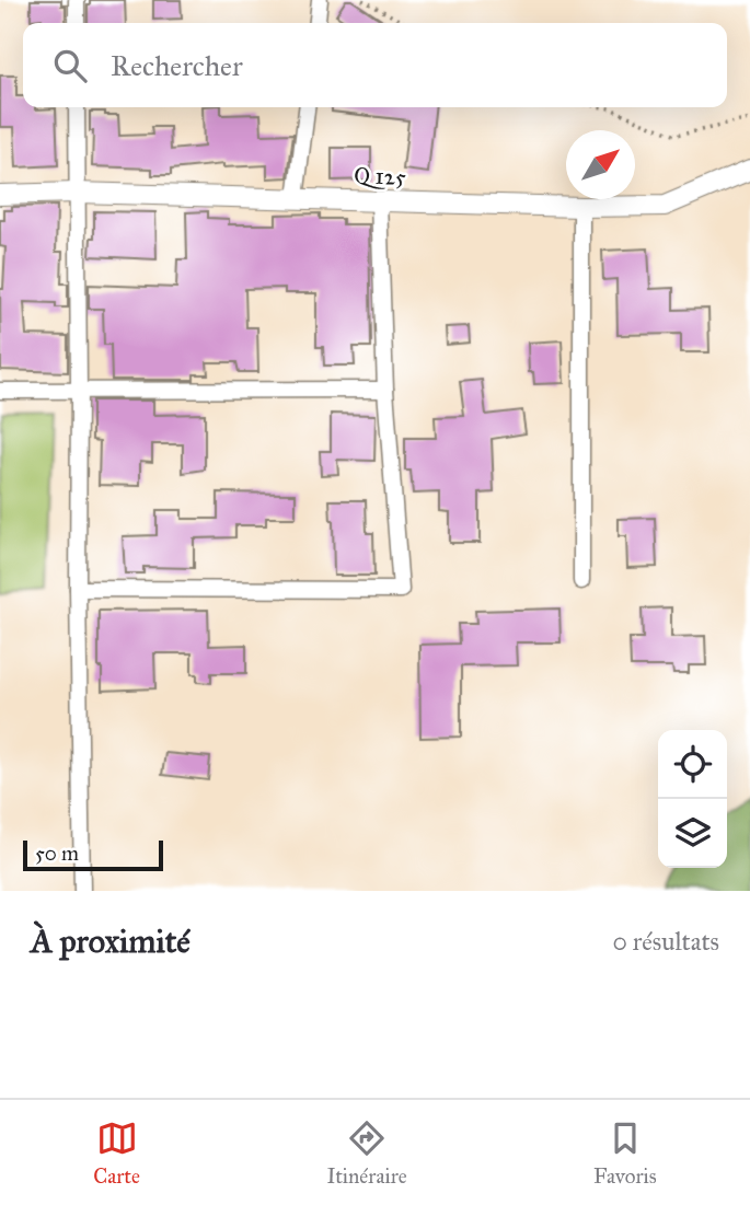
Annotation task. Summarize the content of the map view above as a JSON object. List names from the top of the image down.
{
  "streets": {
    "street": ["Q 125"]
  },
  "scale_bar": "50 m",
  "north": "top right",
  "page": {
    "search": "Rechercher",
    "scale": "50 m",
    "heading": ["À proximité", "0 résultats"],
    "nav": ["Carte", "Itinéraire", "Favoris"]
  }
}
